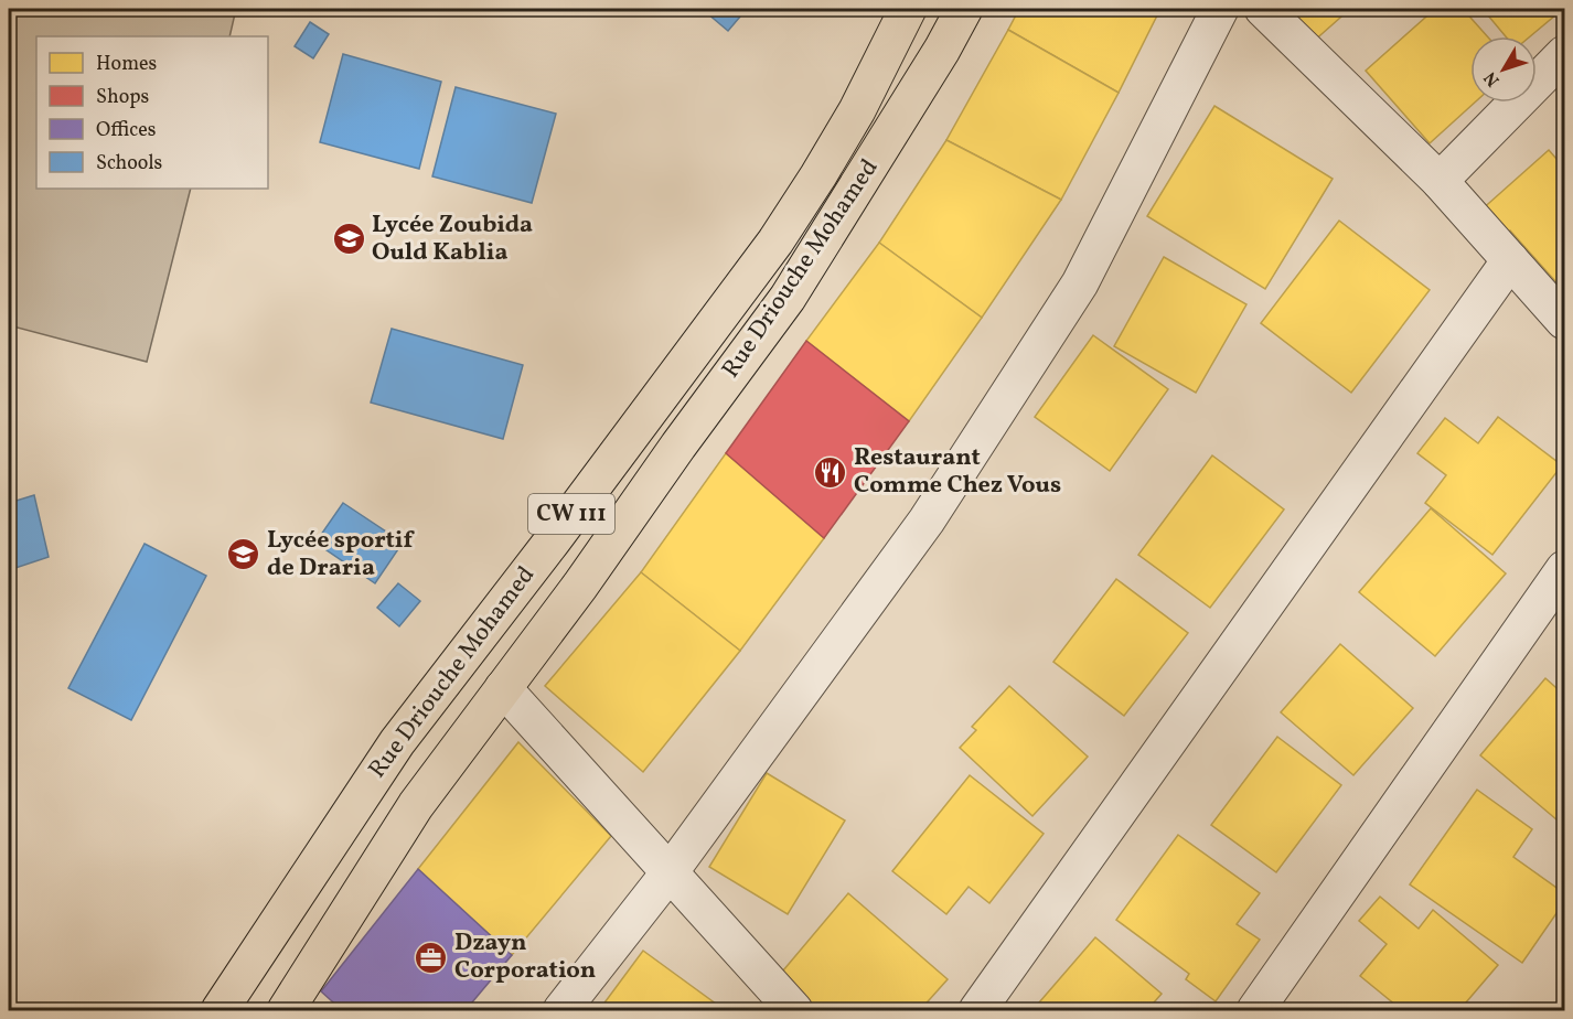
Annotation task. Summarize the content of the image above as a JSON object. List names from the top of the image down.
{
  "streets": {
    "main road": ["Rue Driouche Mohamed", "CW 111"]
  },
  "places": {
    "school or university": ["Lycée Zoubida Ould Kablia", "Lycée sportif de Draria"],
    "restaurant": ["Restaurant Comme Chez Vous"],
    "office": ["Dzayn Corporation"]
  },
  "legend": [
    "Homes",
    "Shops",
    "Offices",
    "Schools"
  ],
  "north": "bottom left"
}
